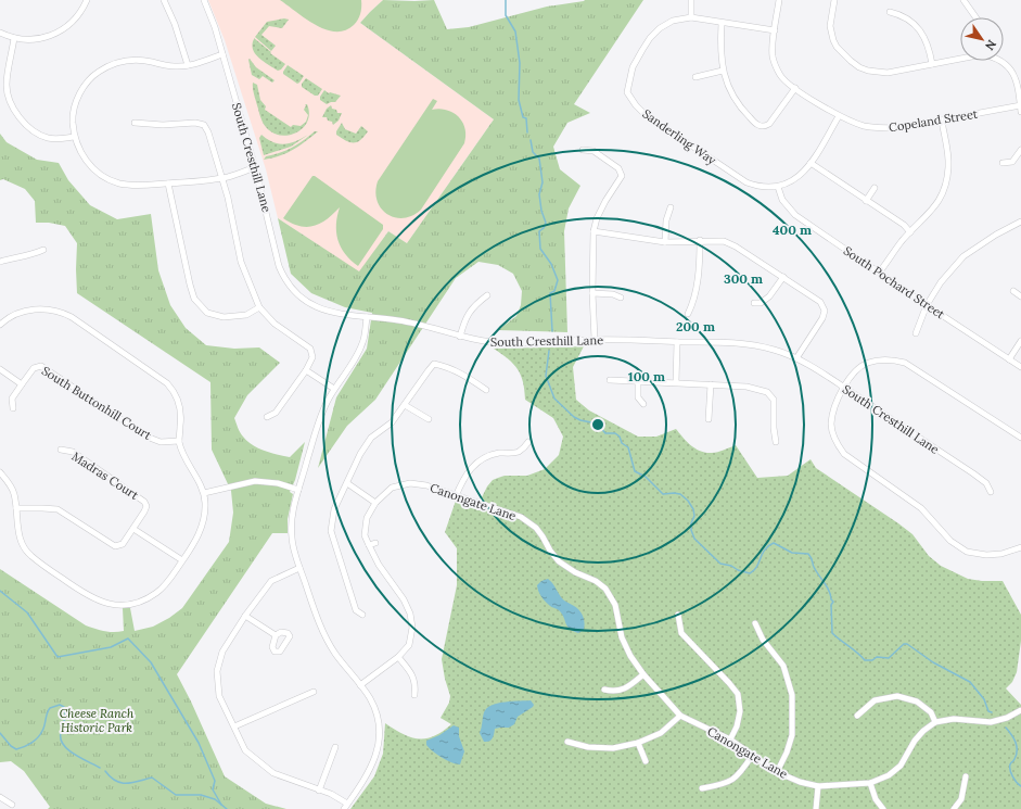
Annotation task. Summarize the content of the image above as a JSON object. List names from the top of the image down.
{
  "streets": {
    "street": [
      "Copeland Street",
      "Sanderling Way",
      "South Cresthill Lane",
      "South Pochard Street",
      "South Buttonhill Court",
      "Madras Court",
      "Canongate Lane"
    ]
  },
  "crossings": [
    ["Copeland Street", "Sanderling Way"],
    ["Sanderling Way", "South Pochard Street"]
  ],
  "parks": ["Cheese Ranch Historic Park"],
  "north": "bottom right",
  "rings": [
    "400 m",
    "300 m",
    "200 m",
    "100 m"
  ]
}
